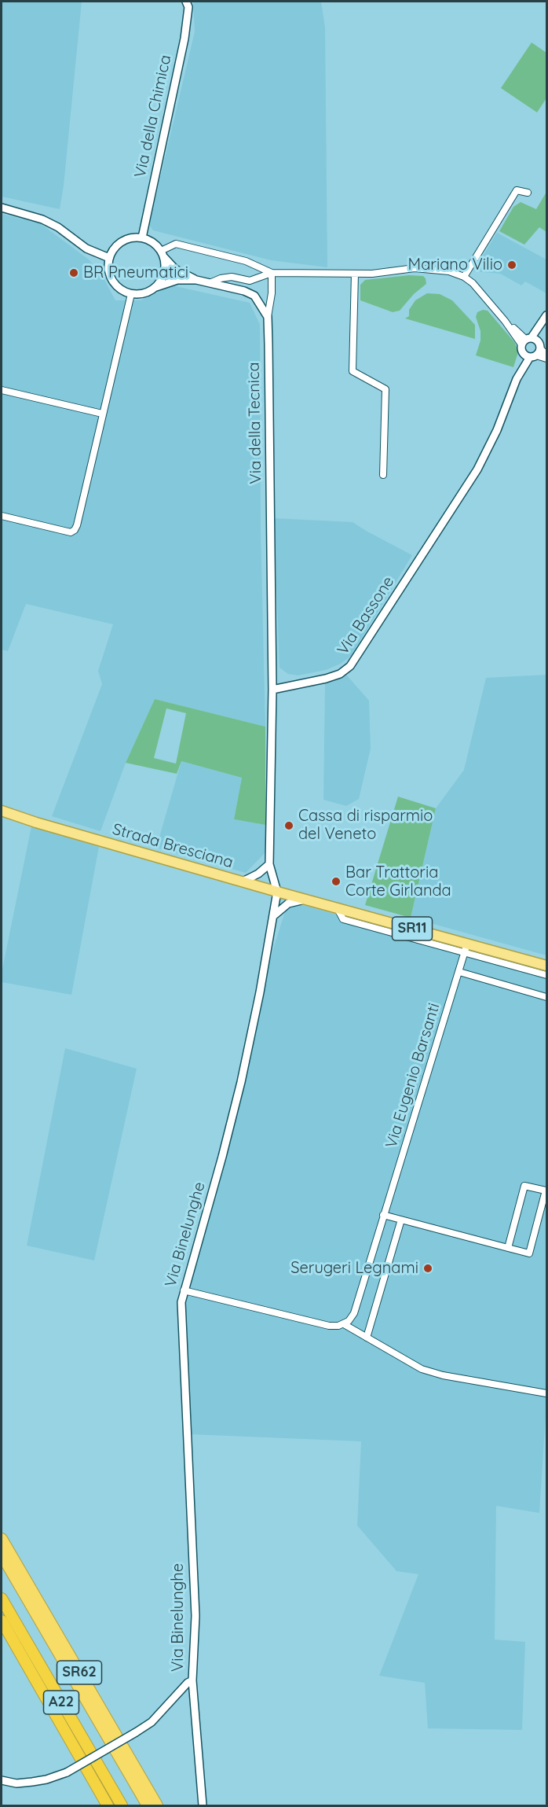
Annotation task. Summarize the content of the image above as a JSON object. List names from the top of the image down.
{
  "streets": {
    "highway": ["SR62", "A22"],
    "main road": ["Strada Bresciana", "SR11"],
    "street": [
      "Via della Chimica",
      "Via della Tecnica",
      "Via Bassone",
      "Via Eugenio Barsanti",
      "Via Binelunghe"
    ]
  },
  "crossings": [
    ["Via della Tecnica", "Via Bassone"],
    ["Strada Bresciana", "Via Eugenio Barsanti"],
    ["Strada Bresciana", "Via Binelunghe"]
  ],
  "places": [
    "Mariano Vilio",
    "BR Pneumatici",
    "Cassa di risparmio del Veneto",
    "Bar Trattoria Corte Girlanda",
    "Serugeri Legnami"
  ]
}
